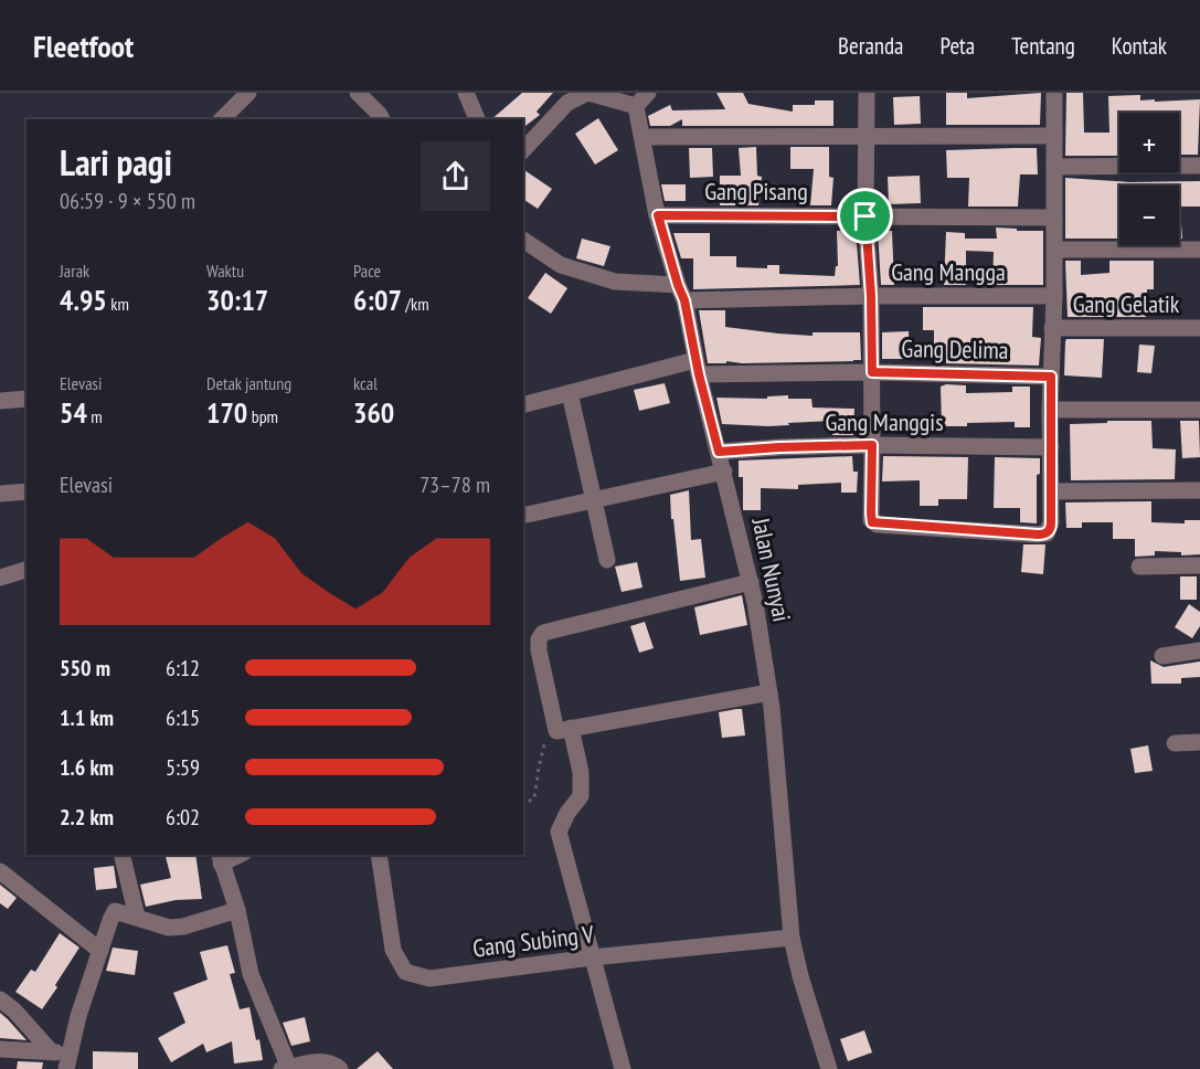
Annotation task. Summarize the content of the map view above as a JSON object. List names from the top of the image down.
{
  "streets": {
    "street": [
      "Gang Pisang",
      "Gang Mangga",
      "Gang Gelatik",
      "Gang Delima",
      "Gang Manggis",
      "Jalan Nunyai",
      "Gang Subing V"
    ]
  },
  "crossings": [
    ["Gang Pisang", "Jalan Nunyai"],
    ["Gang Mangga", "Jalan Nunyai"],
    ["Gang Delima", "Jalan Nunyai"],
    ["Gang Manggis", "Jalan Nunyai"],
    ["Jalan Nunyai", "Gang Subing V"]
  ],
  "page": {
    "header": "Fleetfoot",
    "nav": [
      "Beranda",
      "Peta",
      "Tentang",
      "Kontak"
    ],
    "map_buttons": ["+", "−"],
    "heading": ["Lari pagi", "06:59 · 9 × 550 m"],
    "stats": [
      ["Jarak", "4.95 km"],
      ["Waktu", "30:17"],
      ["Pace", "6:07 /km"],
      ["Elevasi", "54 m"],
      ["Detak jantung", "170 bpm"],
      ["kcal", "360"]
    ],
    "chart": ["Elevasi", "73–78 m"],
    "list": [
      {
        "name": "550 m",
        "note": "6:12"
      },
      {
        "name": "1.1 km",
        "note": "6:15"
      },
      {
        "name": "1.6 km",
        "note": "5:59"
      },
      {
        "name": "2.2 km",
        "note": "6:02"
      }
    ]
  }
}
